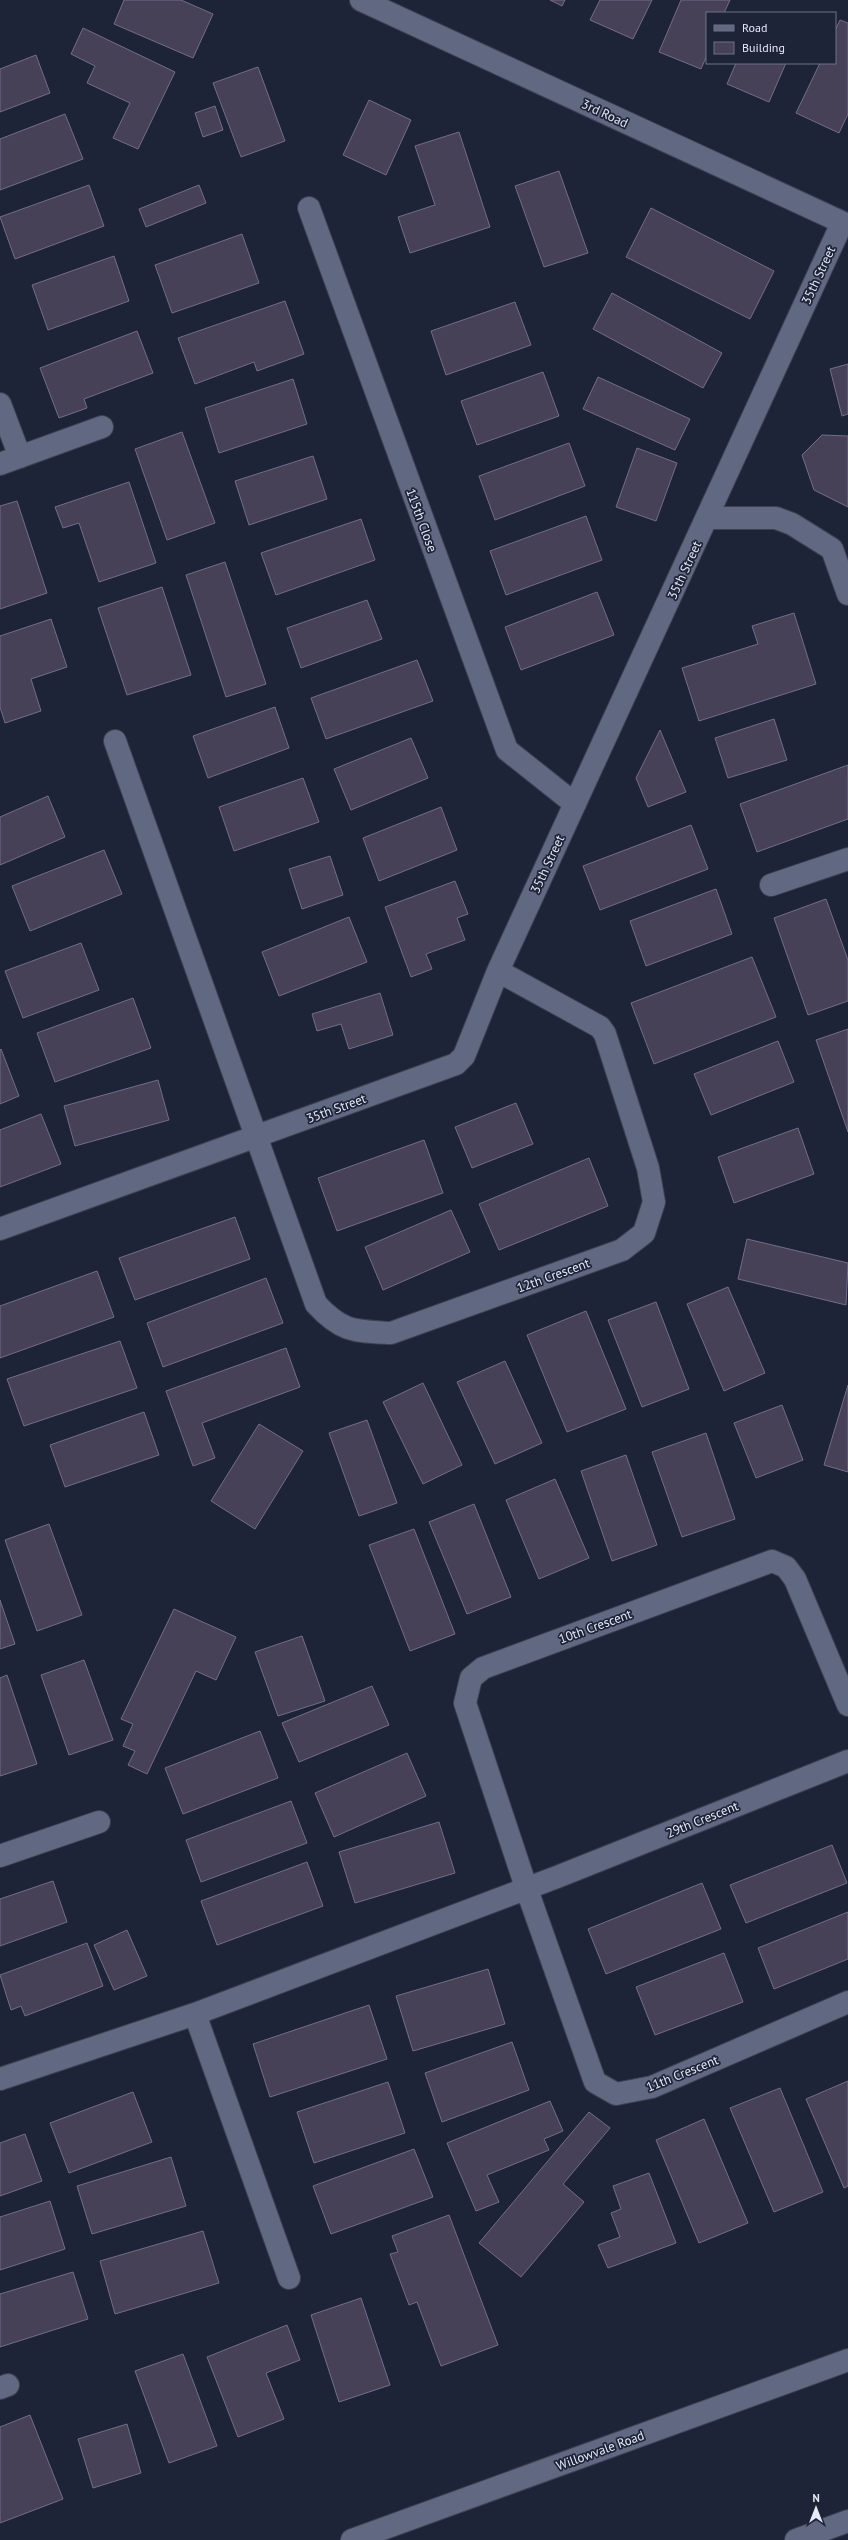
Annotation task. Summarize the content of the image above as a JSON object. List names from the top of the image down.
{
  "streets": {
    "street": [
      "3rd Road",
      "35th Street",
      "115th Close",
      "12th Crescent",
      "10th Crescent",
      "29th Crescent",
      "11th Crescent",
      "Willowvale Road"
    ]
  },
  "crossings": [
    ["3rd Road", "35th Street"],
    ["35th Street", "115th Close"],
    ["35th Street", "12th Crescent"],
    ["10th Crescent", "29th Crescent"],
    ["10th Crescent", "11th Crescent"],
    ["29th Crescent", "11th Crescent"]
  ],
  "legend": ["Road", "Building"],
  "north": "top"
}
